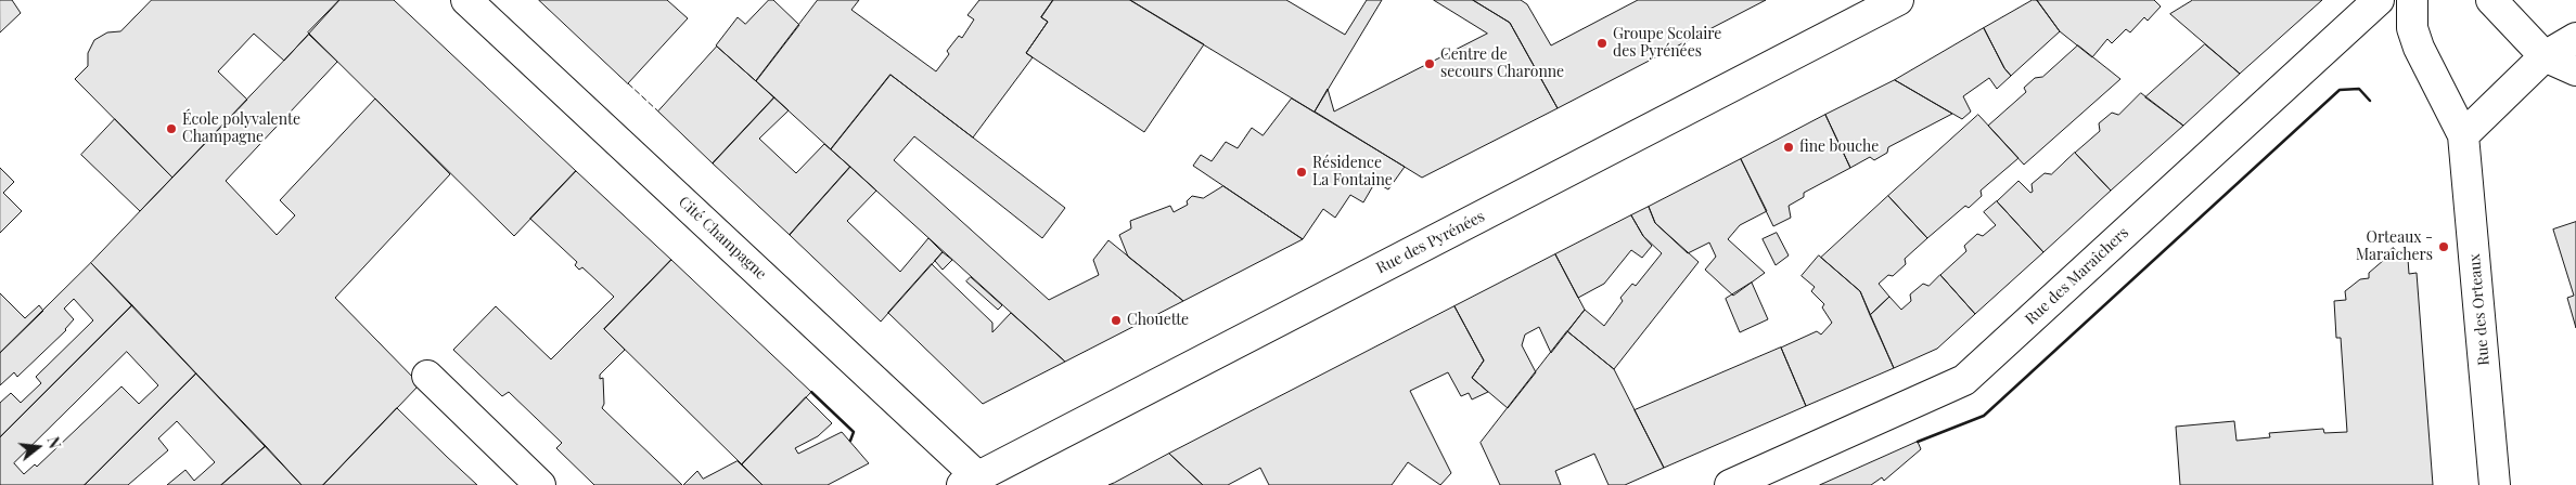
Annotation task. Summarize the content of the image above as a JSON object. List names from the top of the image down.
{
  "streets": {
    "street": [
      "Cité Champagne",
      "Rue des Pyrénées",
      "Rue des Maraîchers",
      "Rue des Orteaux"
    ]
  },
  "crossings": [
    ["Cité Champagne", "Rue des Pyrénées"]
  ],
  "places": [
    "Groupe Scolaire des Pyrénées",
    "Centre de secours Charonne",
    "École polyvalente Champagne",
    "fine bouche",
    "Résidence La Fontaine",
    "Orteaux - Maraîchers",
    "Chouette"
  ],
  "north": "right"
}
